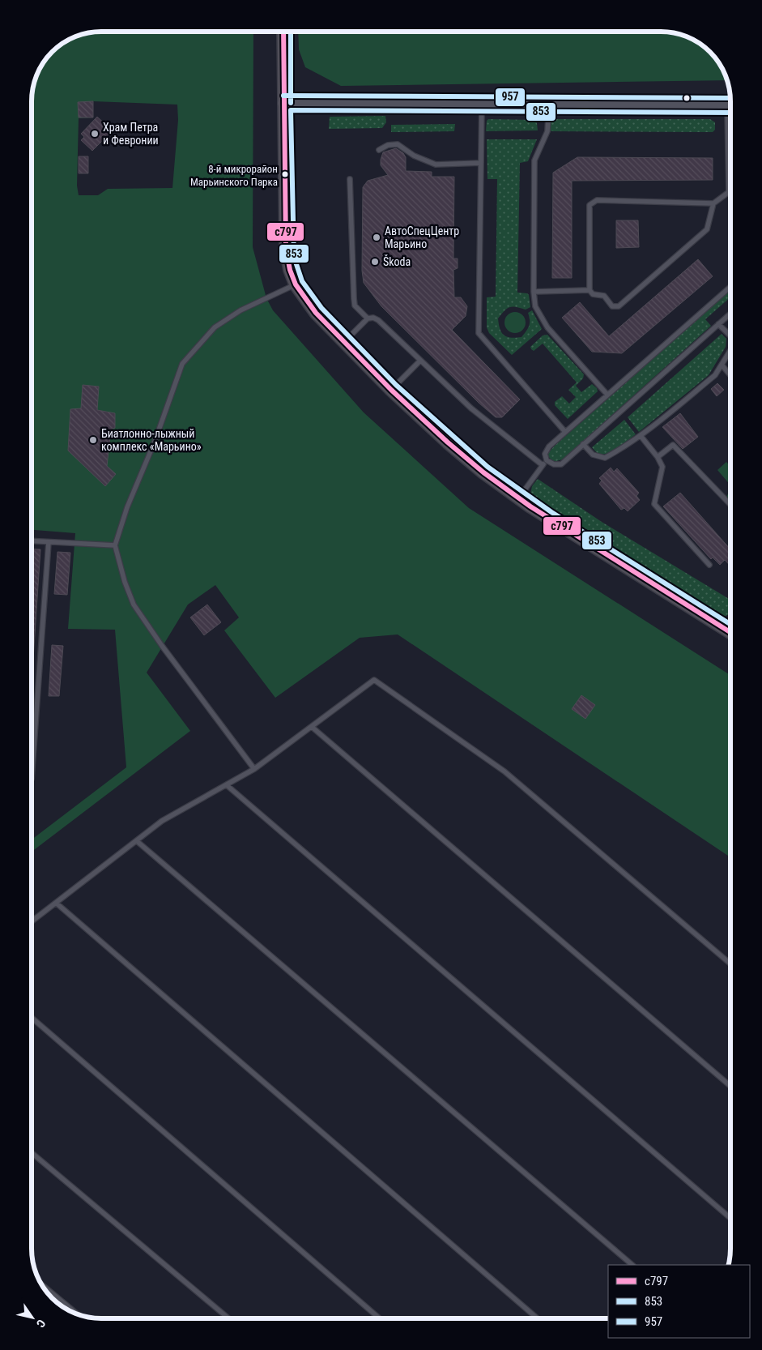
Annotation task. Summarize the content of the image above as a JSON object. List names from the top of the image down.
{
  "places": [
    "Храм Петра и Февронии",
    "8-й микрорайон Марьинского Парка",
    "АвтоСпецЦентр Марьино",
    "Škoda",
    "Биатлонно-лыжный комплекс «Марьино»"
  ],
  "lines": ["transit line с797", "transit line 957", "transit line 853"],
  "legend": ["с797", "853", "957"],
  "north": "bottom right"
}
